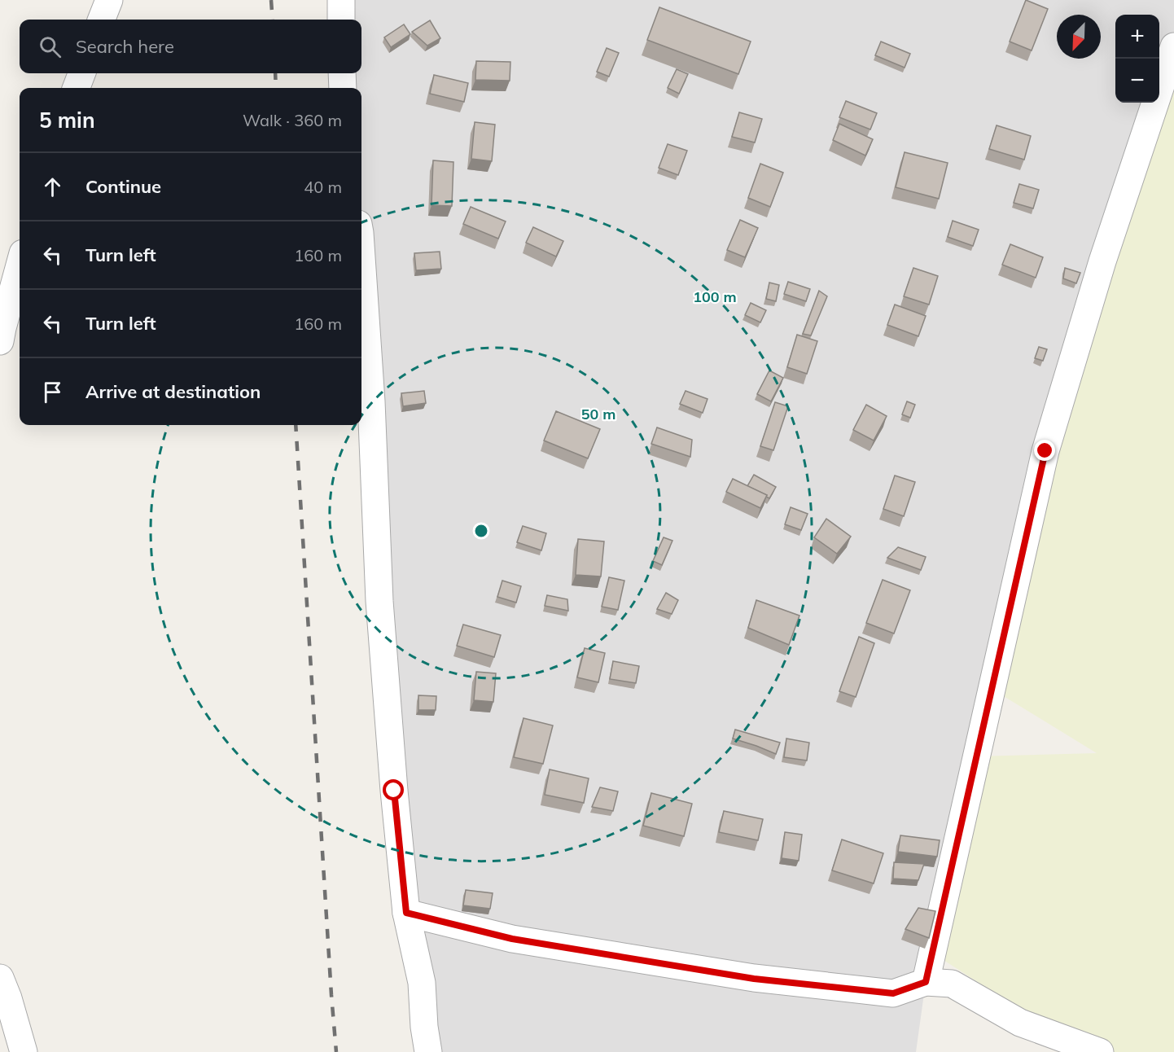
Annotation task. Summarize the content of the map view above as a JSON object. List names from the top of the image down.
{
  "north": "bottom left",
  "page": {
    "map_buttons": ["+", "−"],
    "search": "Search here",
    "heading": ["5 min", "Walk · 360 m"],
    "list": [
      ["Continue", "40 m"],
      ["Turn left", "160 m"],
      ["Turn left", "160 m"],
      "Arrive at destination"
    ]
  },
  "rings": ["100 m", "50 m"]
}
